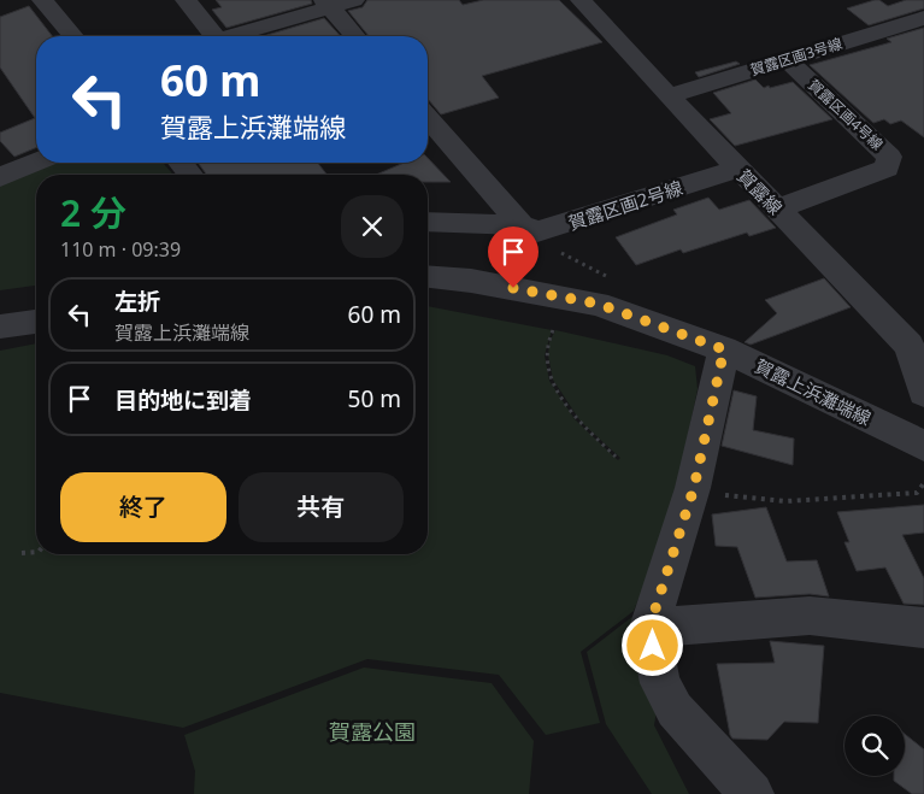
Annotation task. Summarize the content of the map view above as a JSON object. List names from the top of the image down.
{
  "streets": {
    "street": [
      "賀露区画3号線",
      "賀露区画4号線",
      "賀露線",
      "賀露区画2号線",
      "賀露上浜灘端線"
    ]
  },
  "crossings": [
    ["賀露区画3号線", "賀露区画4号線"],
    ["賀露区画3号線", "賀露線"],
    ["賀露区画4号線", "賀露線"],
    ["賀露線", "賀露区画2号線"]
  ],
  "parks": ["賀露公園"],
  "page": {
    "turn": ["60 m", "賀露上浜灘端線"],
    "heading": ["2 分", "110 m · 09:39"],
    "list": [
      {
        "name": "左折",
        "note": "賀露上浜灘端線",
        "value": "60 m"
      },
      {
        "name": "目的地に到着",
        "value": "50 m"
      }
    ],
    "buttons": ["終了", "共有"]
  }
}
